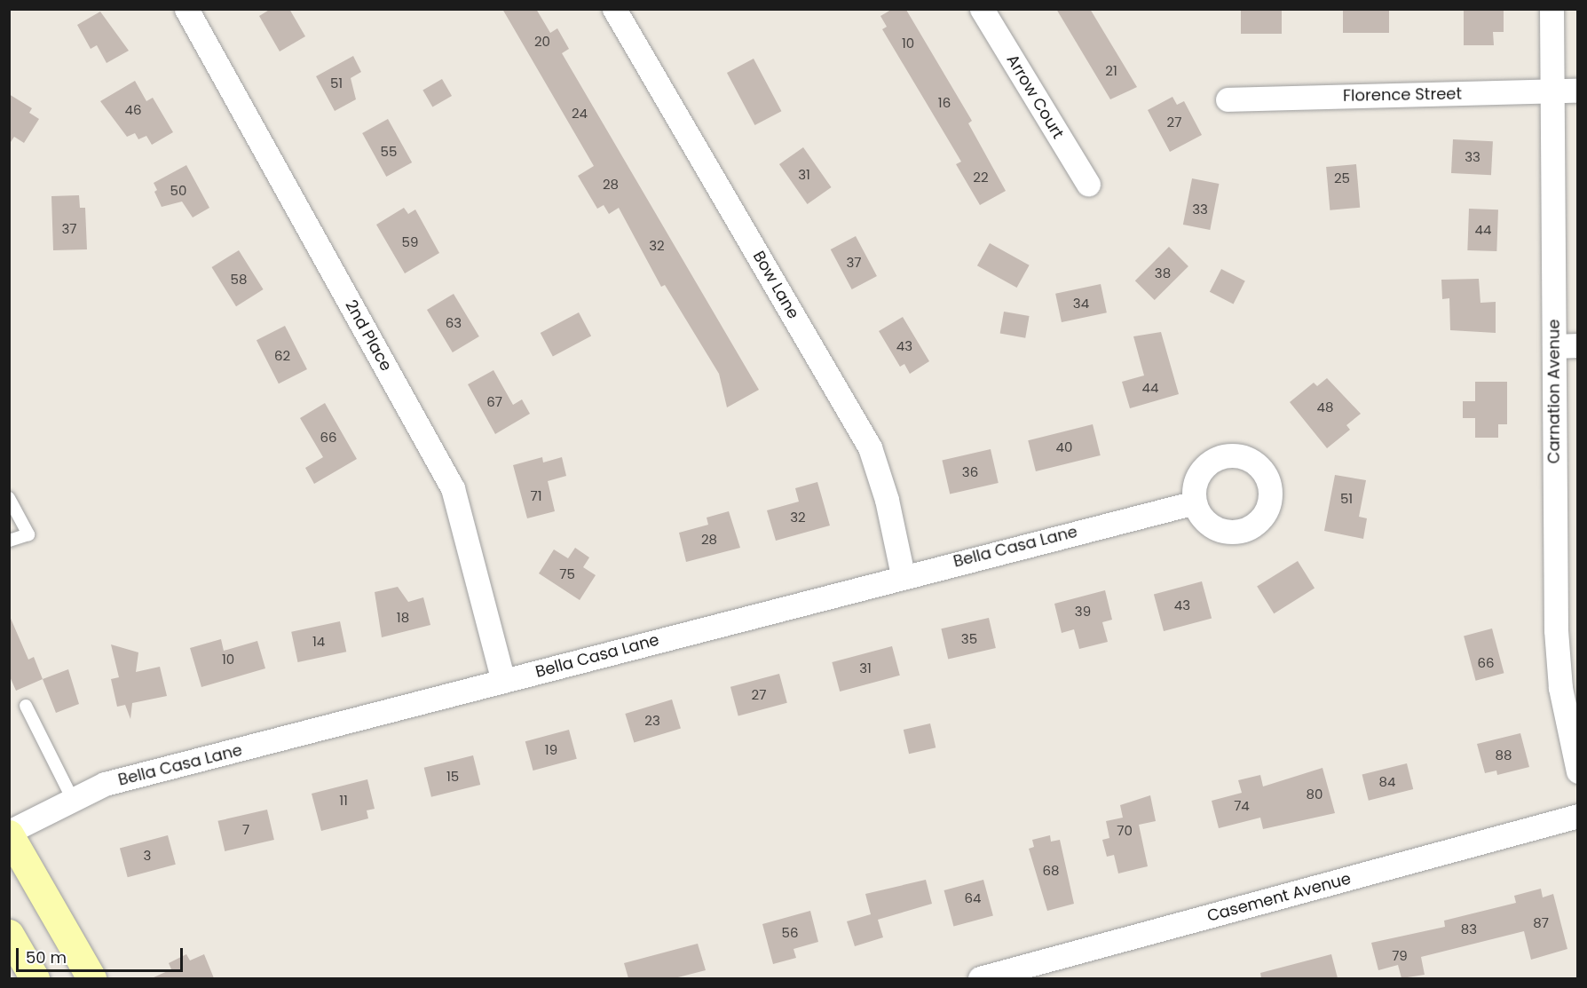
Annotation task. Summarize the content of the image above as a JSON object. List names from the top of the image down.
{
  "streets": {
    "street": [
      "Florence Street",
      "Arrow Court",
      "Bow Lane",
      "2nd Place",
      "Carnation Avenue",
      "Bella Casa Lane",
      "Casement Avenue"
    ]
  },
  "crossings": [
    ["Florence Street", "Carnation Avenue"],
    ["Bow Lane", "Bella Casa Lane"],
    ["2nd Place", "Bella Casa Lane"]
  ],
  "house_numbers": [
    "20",
    "10",
    "21",
    "51",
    "16",
    "46",
    "24",
    "27",
    "55",
    "33",
    "31",
    "22",
    "25",
    "28",
    "50",
    "33",
    "37",
    "44",
    "59",
    "32",
    "37",
    "38",
    "58",
    "34",
    "63",
    "43",
    "62",
    "44",
    "67",
    "48",
    "66",
    "40",
    "36",
    "71",
    "51",
    "32",
    "28",
    "75",
    "43",
    "39",
    "18",
    "35",
    "14",
    "10",
    "66",
    "31",
    "27",
    "23",
    "19",
    "88",
    "15",
    "84",
    "80",
    "11",
    "74",
    "7",
    "70",
    "3",
    "68",
    "64",
    "87",
    "83",
    "56",
    "79"
  ],
  "scale_bar": "50 m"
}
